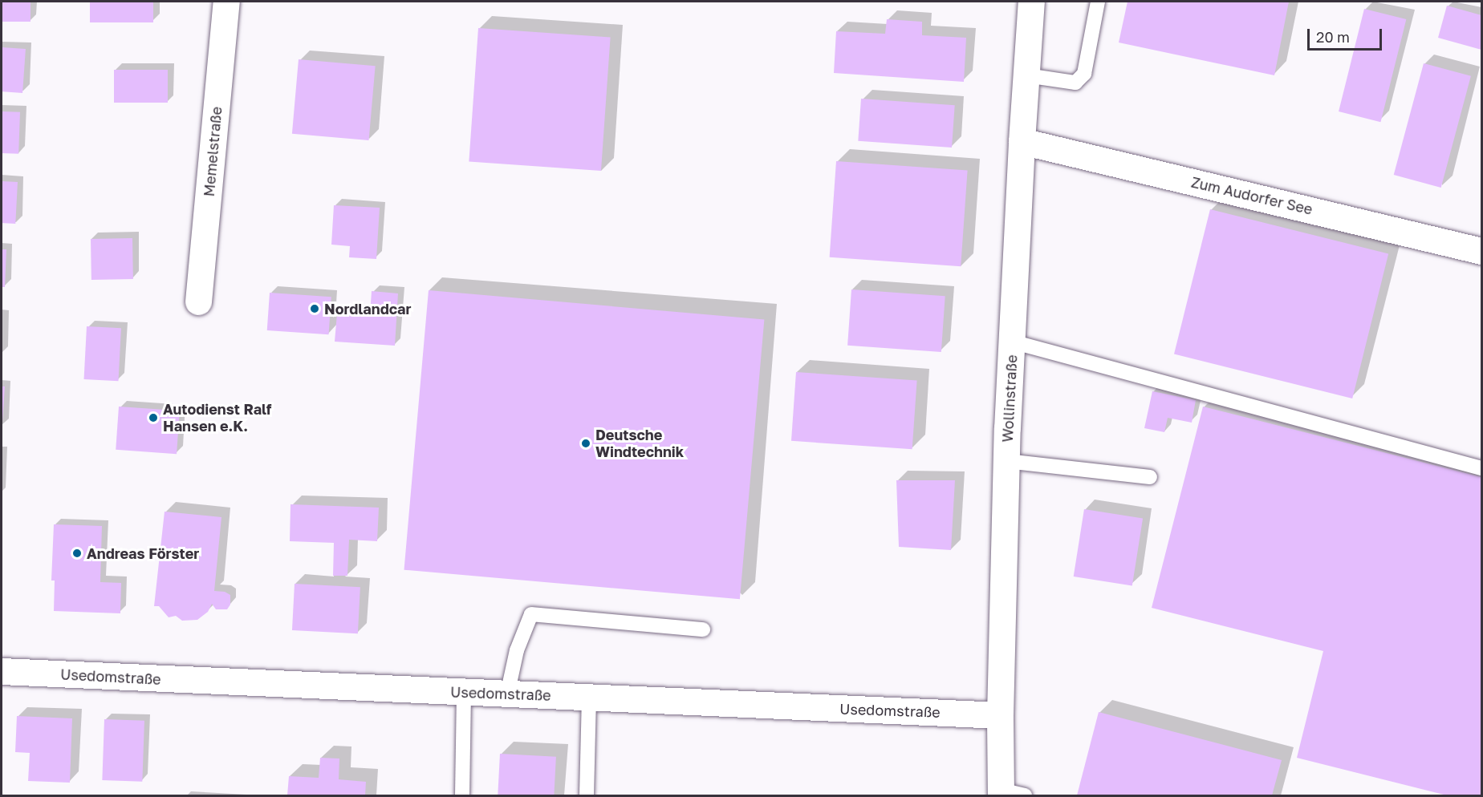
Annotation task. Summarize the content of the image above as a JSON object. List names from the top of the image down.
{
  "streets": {
    "street": [
      "Memelstraße",
      "Zum Audorfer See",
      "Wollinstraße",
      "Usedomstraße"
    ]
  },
  "crossings": [
    ["Zum Audorfer See", "Wollinstraße"],
    ["Wollinstraße", "Usedomstraße"]
  ],
  "places": [
    "Nordlandcar",
    "Autodienst Ralf Hansen e.K.",
    "Deutsche Windtechnik",
    "Andreas Förster"
  ],
  "scale_bar": "20 m"
}
